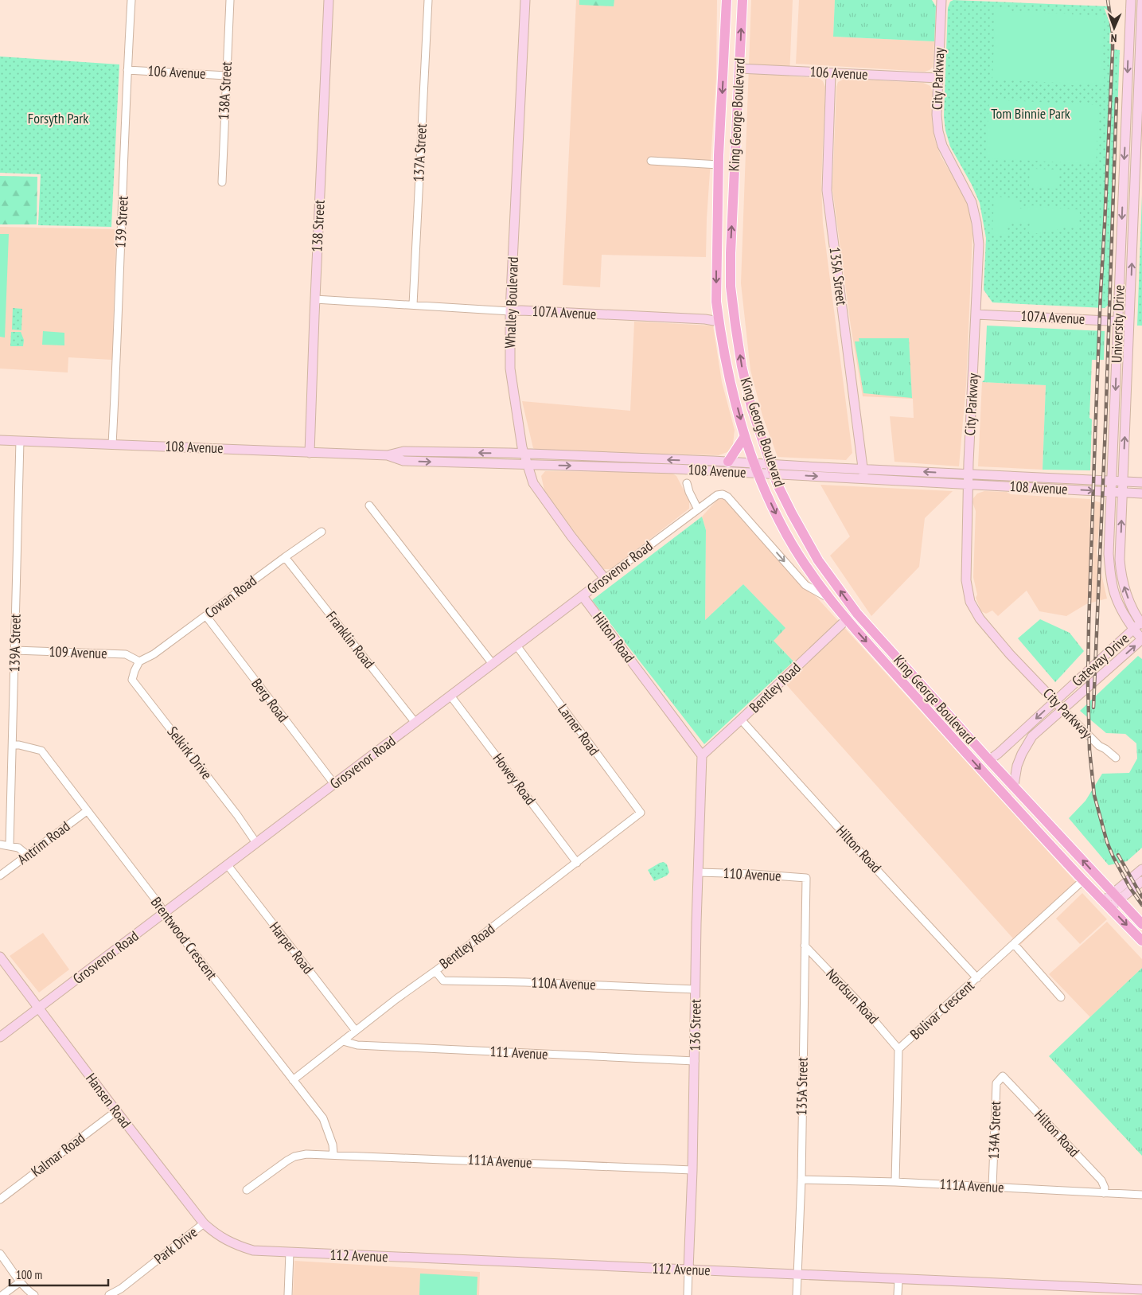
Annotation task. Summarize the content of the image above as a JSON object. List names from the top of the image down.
{
  "streets": {
    "main road": [
      "106 Avenue",
      "City Parkway",
      "King George Boulevard",
      "138 Street",
      "135A Street",
      "Whalley Boulevard",
      "107A Avenue",
      "University Drive",
      "108 Avenue",
      "Grosvenor Road",
      "Hilton Road",
      "Gateway Drive",
      "Bentley Road",
      "136 Street",
      "Hansen Road",
      "112 Avenue"
    ],
    "street": [
      "138A Street",
      "137A Street",
      "139 Street",
      "Cowan Road",
      "Franklin Road",
      "139A Street",
      "109 Avenue",
      "Berg Road",
      "Larner Road",
      "Selkirk Drive",
      "Howey Road",
      "Antrim Road",
      "110 Avenue",
      "Brentwood Crescent",
      "Harper Road",
      "110A Avenue",
      "Nordsun Road",
      "Bolivar Crescent",
      "111 Avenue",
      "134A Street",
      "Kalmar Road",
      "111A Avenue",
      "Park Drive"
    ]
  },
  "crossings": [
    ["106 Avenue", "City Parkway"],
    ["106 Avenue", "138A Street"],
    ["106 Avenue", "King George Boulevard"],
    ["106 Avenue", "139 Street"],
    ["106 Avenue", "135A Street"],
    ["City Parkway", "107A Avenue"],
    ["City Parkway", "108 Avenue"],
    ["City Parkway", "Gateway Drive"],
    ["King George Boulevard", "107A Avenue"],
    ["King George Boulevard", "108 Avenue"],
    ["King George Boulevard", "Grosvenor Road"],
    ["King George Boulevard", "Gateway Drive"],
    ["King George Boulevard", "Bentley Road"],
    ["King George Boulevard", "Bolivar Crescent"],
    ["137A Street", "107A Avenue"],
    ["139 Street", "108 Avenue"],
    ["138 Street", "107A Avenue"],
    ["138 Street", "108 Avenue"],
    ["135A Street", "108 Avenue"],
    ["135A Street", "110 Avenue"],
    ["135A Street", "Nordsun Road"],
    ["135A Street", "111A Avenue"],
    ["135A Street", "112 Avenue"],
    ["Whalley Boulevard", "107A Avenue"],
    ["Whalley Boulevard", "108 Avenue"],
    ["Whalley Boulevard", "Grosvenor Road"],
    ["107A Avenue", "University Drive"],
    ["University Drive", "108 Avenue"],
    ["University Drive", "Gateway Drive"],
    ["108 Avenue", "139A Street"],
    ["Grosvenor Road", "Hilton Road"],
    ["Grosvenor Road", "Franklin Road"],
    ["Grosvenor Road", "Berg Road"],
    ["Grosvenor Road", "Larner Road"],
    ["Grosvenor Road", "Selkirk Drive"],
    ["Grosvenor Road", "Howey Road"],
    ["Grosvenor Road", "Brentwood Crescent"],
    ["Grosvenor Road", "Harper Road"],
    ["Grosvenor Road", "Hansen Road"],
    ["Cowan Road", "Franklin Road"],
    ["Cowan Road", "109 Avenue"],
    ["Cowan Road", "Berg Road"],
    ["Cowan Road", "Selkirk Drive"],
    ["Hilton Road", "Bentley Road"],
    ["Hilton Road", "Bolivar Crescent"],
    ["Hilton Road", "136 Street"],
    ["Hilton Road", "134A Street"],
    ["Hilton Road", "111A Avenue"],
    ["139A Street", "109 Avenue"],
    ["139A Street", "Brentwood Crescent"],
    ["109 Avenue", "Selkirk Drive"],
    ["Bentley Road", "Larner Road"],
    ["Bentley Road", "Howey Road"],
    ["Bentley Road", "Brentwood Crescent"],
    ["Bentley Road", "Harper Road"],
    ["Bentley Road", "110A Avenue"],
    ["Bentley Road", "136 Street"],
    ["Bentley Road", "111 Avenue"],
    ["Antrim Road", "Brentwood Crescent"],
    ["110 Avenue", "136 Street"],
    ["Brentwood Crescent", "111A Avenue"],
    ["110A Avenue", "136 Street"],
    ["Nordsun Road", "Bolivar Crescent"],
    ["Bolivar Crescent", "111A Avenue"],
    ["136 Street", "111 Avenue"],
    ["136 Street", "111A Avenue"],
    ["136 Street", "112 Avenue"],
    ["Hansen Road", "Kalmar Road"],
    ["Hansen Road", "Park Drive"],
    ["Hansen Road", "112 Avenue"],
    ["134A Street", "111A Avenue"]
  ],
  "parks": ["Tom Binnie Park", "Forsyth Park"],
  "scale_bar": "100 m",
  "north": "bottom"
}
